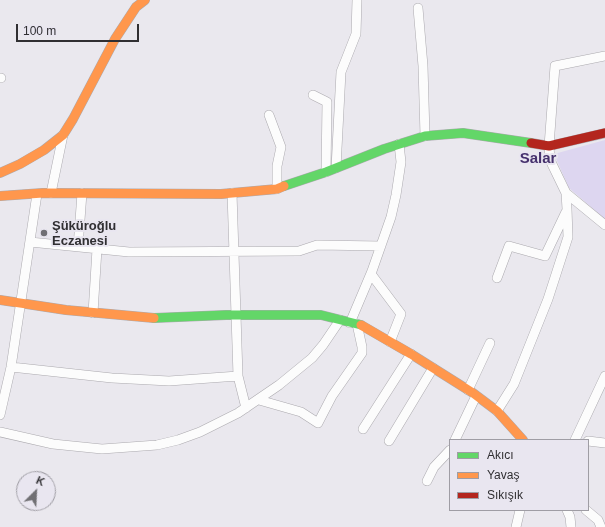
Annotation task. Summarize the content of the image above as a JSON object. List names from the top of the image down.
{
  "districts": ["Salar"],
  "places": ["Şüküroğlu Eczanesi"],
  "legend": ["Akıcı", "Yavaş", "Sıkışık"],
  "scale_bar": "100 m",
  "north": "top right"
}
